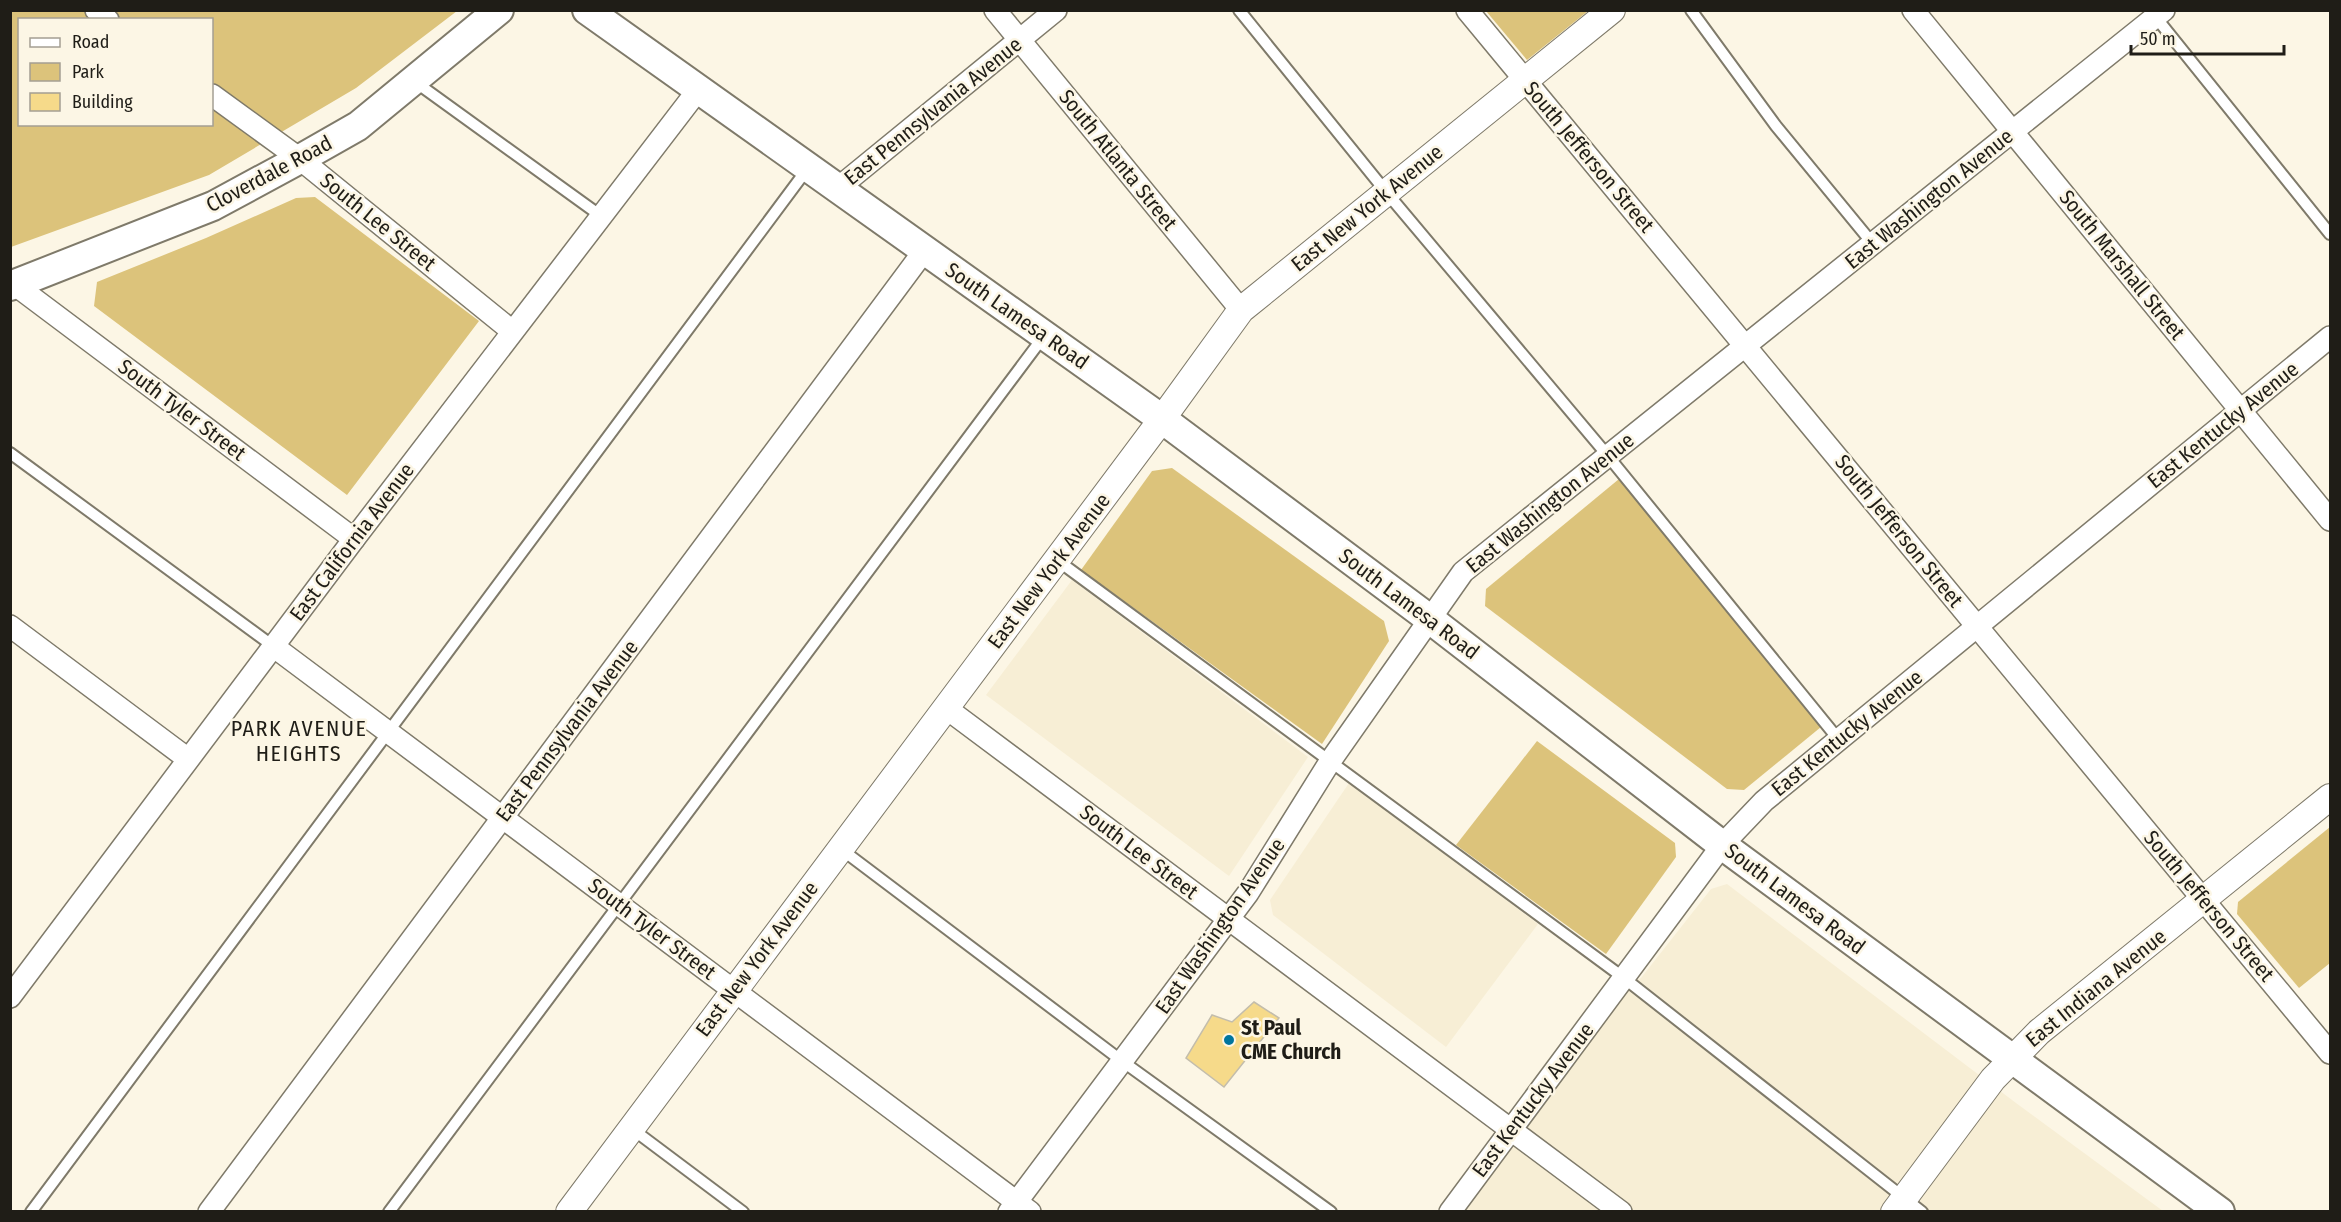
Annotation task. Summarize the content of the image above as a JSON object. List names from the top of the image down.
{
  "streets": {
    "main road": ["Cloverdale Road", "South Lamesa Road"],
    "street": [
      "East Pennsylvania Avenue",
      "South Jefferson Street",
      "South Atlanta Street",
      "East Washington Avenue",
      "East New York Avenue",
      "South Lee Street",
      "South Marshall Street",
      "South Tyler Street",
      "East Kentucky Avenue",
      "East California Avenue",
      "East Indiana Avenue"
    ]
  },
  "crossings": [
    ["East Pennsylvania Avenue", "South Atlanta Street"],
    ["East Pennsylvania Avenue", "South Lamesa Road"],
    ["East Pennsylvania Avenue", "South Tyler Street"],
    ["South Jefferson Street", "East Washington Avenue"],
    ["South Jefferson Street", "East New York Avenue"],
    ["South Jefferson Street", "East Kentucky Avenue"],
    ["South Jefferson Street", "East Indiana Avenue"],
    ["South Atlanta Street", "East New York Avenue"],
    ["Cloverdale Road", "South Lee Street"],
    ["Cloverdale Road", "South Tyler Street"],
    ["East Washington Avenue", "South Lee Street"],
    ["East Washington Avenue", "South Marshall Street"],
    ["East Washington Avenue", "South Lamesa Road"],
    ["East Washington Avenue", "South Tyler Street"],
    ["East New York Avenue", "South Lee Street"],
    ["East New York Avenue", "South Lamesa Road"],
    ["East New York Avenue", "South Tyler Street"],
    ["South Lee Street", "East Kentucky Avenue"],
    ["South Lee Street", "East California Avenue"],
    ["South Marshall Street", "East Kentucky Avenue"],
    ["South Lamesa Road", "East Kentucky Avenue"],
    ["South Lamesa Road", "East California Avenue"],
    ["South Lamesa Road", "East Indiana Avenue"],
    ["South Tyler Street", "East California Avenue"]
  ],
  "districts": ["PARK AVENUE HEIGHTS"],
  "places": ["St Paul CME Church"],
  "legend": ["Road", "Park", "Building"],
  "scale_bar": "50 m"
}
